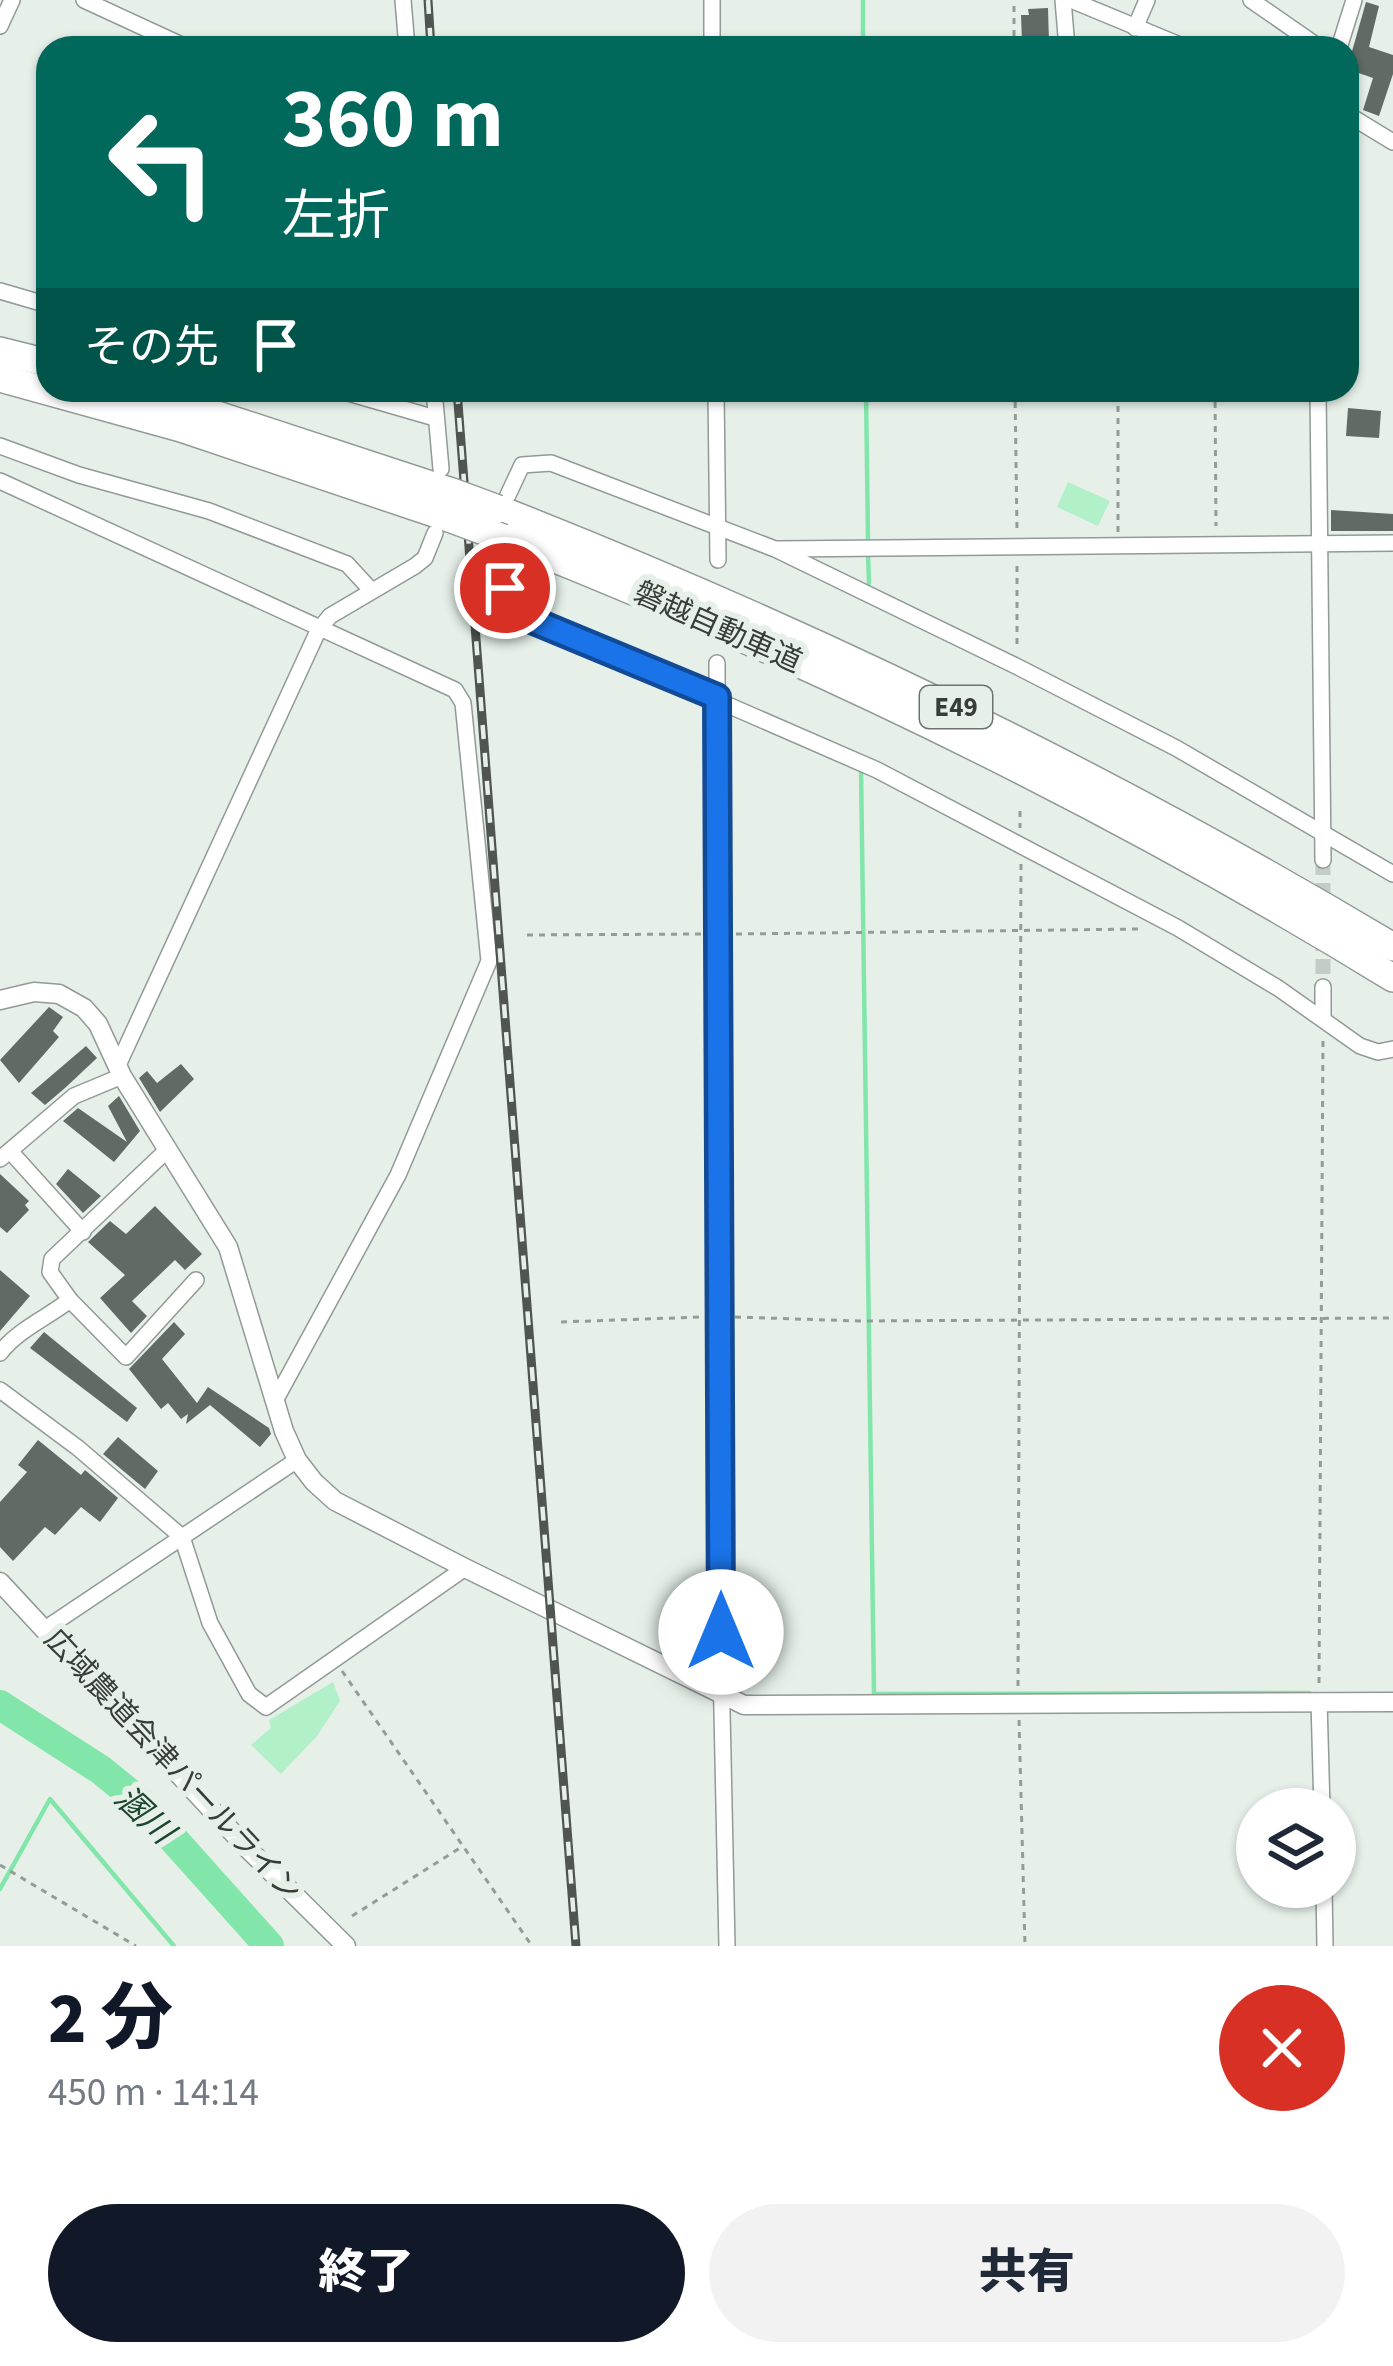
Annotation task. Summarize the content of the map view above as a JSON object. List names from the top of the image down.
{
  "streets": {
    "highway": ["磐越自動車道", "E49"],
    "street": ["広域農道会津パールライン"]
  },
  "water": ["溷川"],
  "page": {
    "turn": ["360 m", "左折"],
    "then": "その先",
    "heading": ["2 分", "450 m · 14:14"],
    "buttons": ["終了", "共有"]
  }
}
